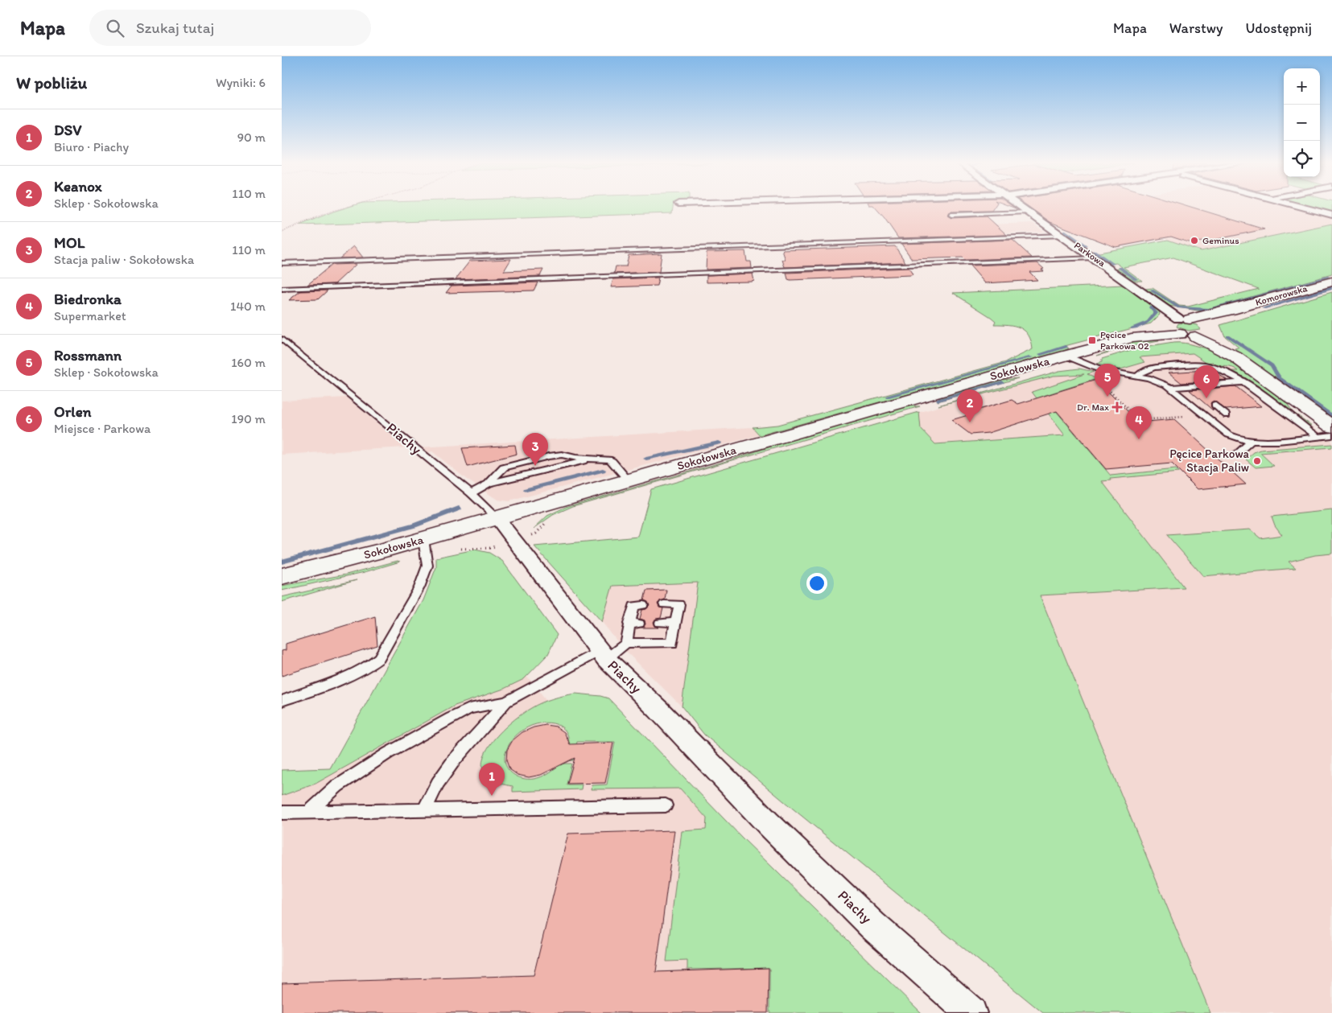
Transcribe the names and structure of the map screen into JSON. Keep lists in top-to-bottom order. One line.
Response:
{"streets":{"street":["Parkowa","Komorowska","Sokołowska","Piachy"]},"crossings":[["Parkowa","Komorowska"],["Komorowska","Sokołowska"],["Sokołowska","Piachy"]],"places":{"other":["Geminus","Pęcice Parkowa Stacja Paliw"],"transit":["Pęcice Parkowa 02"],"health":["Dr. Max"]},"page":{"header":"Mapa","search":"Szukaj tutaj","nav":["Mapa","Warstwy","Udostępnij"],"heading":["W pobliżu","Wyniki: 6"],"map_buttons":["+","−"],"list":[{"mark":"1","name":"DSV","note":"Biuro · Piachy","value":"90 m"},{"mark":"2","name":"Keanox","note":"Sklep · Sokołowska","value":"110 m"},{"mark":"3","name":"MOL","note":"Stacja paliw · Sokołowska","value":"110 m"},{"mark":"4","name":"Biedronka","note":"Supermarket","value":"140 m"},{"mark":"5","name":"Rossmann","note":"Sklep · Sokołowska","value":"160 m"},{"mark":"6","name":"Orlen","note":"Miejsce · Parkowa","value":"190 m"}],"pins":["5","6","2","4","3","1"]}}
